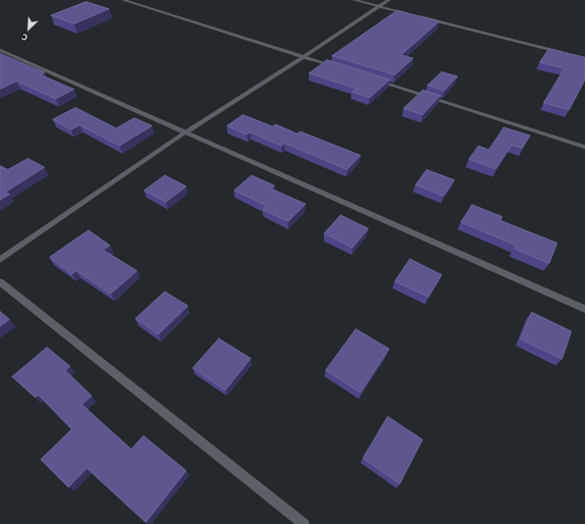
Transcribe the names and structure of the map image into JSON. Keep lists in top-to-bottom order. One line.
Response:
{"north":"bottom left"}
